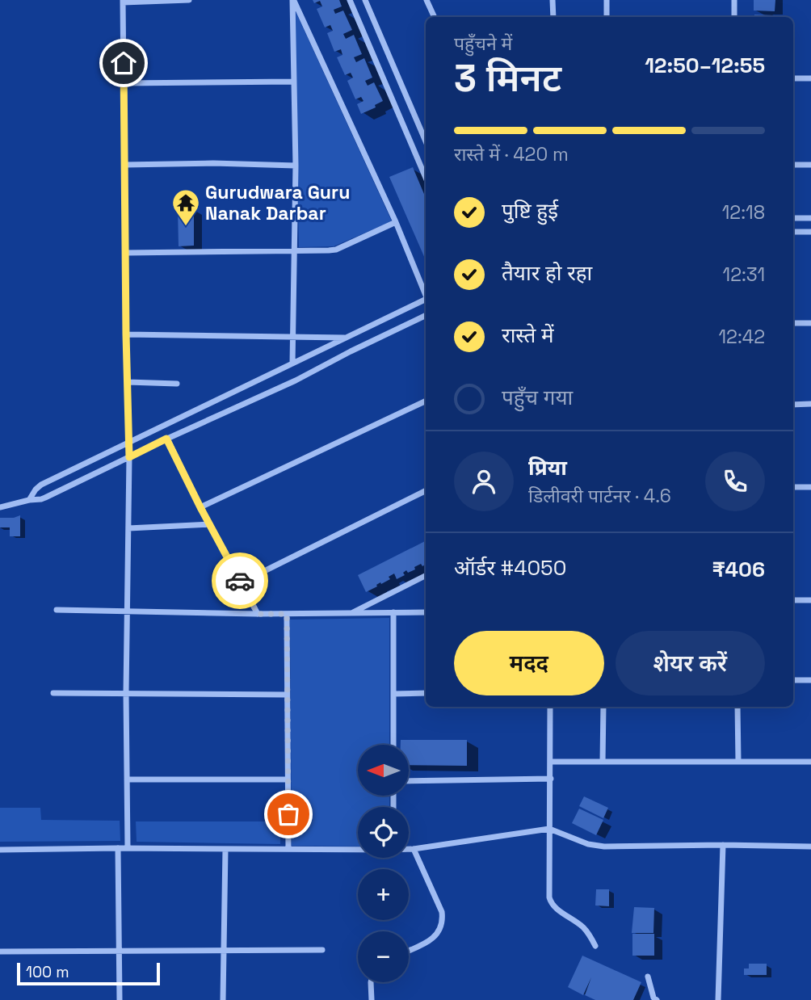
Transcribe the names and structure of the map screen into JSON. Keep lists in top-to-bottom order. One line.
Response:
{"places":{"temple":["Gurudwara Guru Nanak Darbar"]},"scale_bar":"100 m","north":"left","page":{"heading":["3 मिनट","पहुँचने में","12:50–12:55"],"panel":["प्रिया","डिलीवरी पार्टनर · 4.6","ऑर्डर #4050","₹406"],"bar":"रास्ते में · 420 m","list":[["पुष्टि हुई","12:18"],["तैयार हो रहा","12:31"],["रास्ते में","12:42"],"पहुँच गया"],"buttons":["मदद","शेयर करें"],"map_buttons":["+","−"],"scale":"100 m"}}
